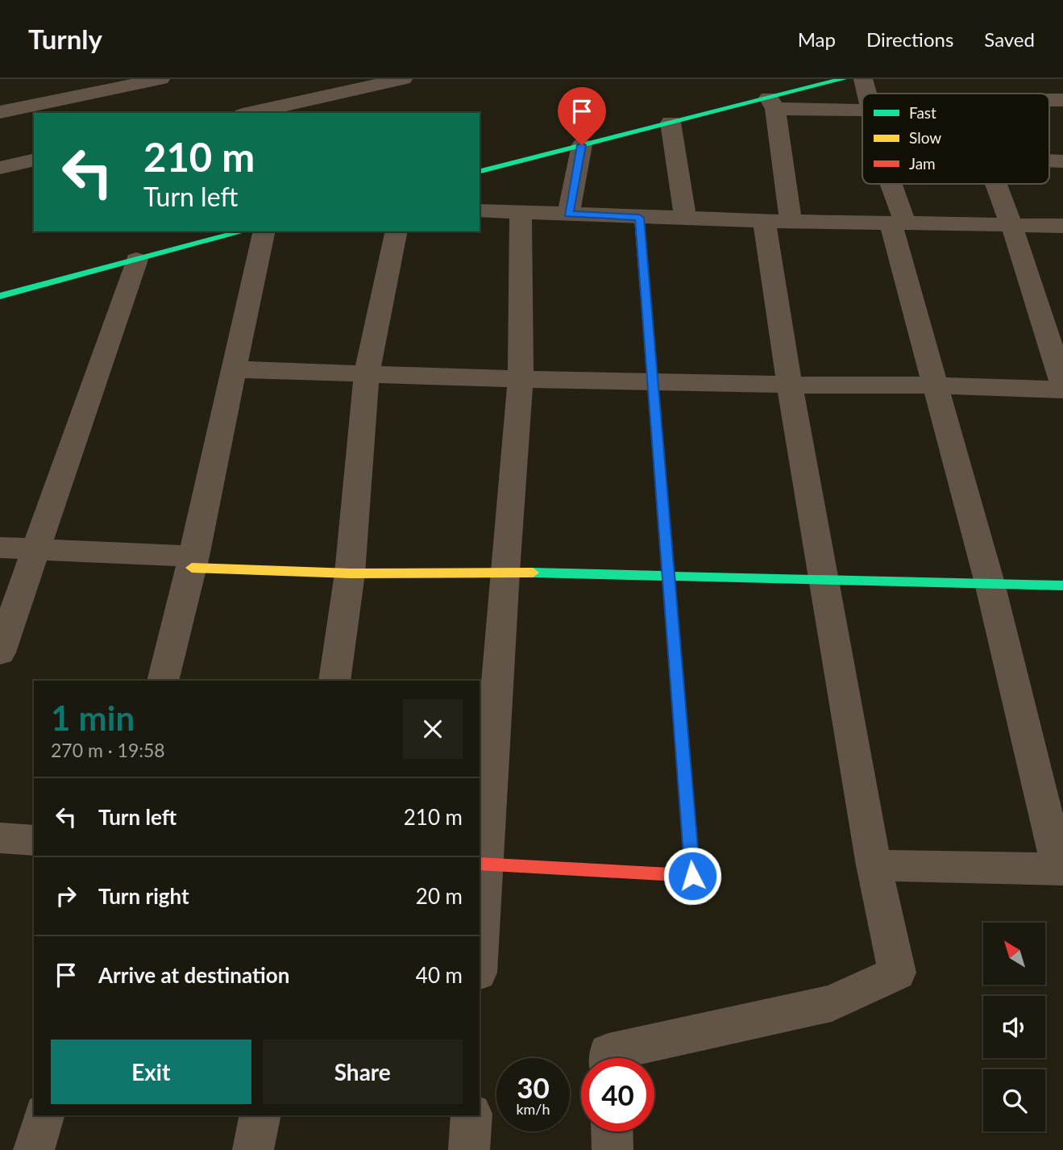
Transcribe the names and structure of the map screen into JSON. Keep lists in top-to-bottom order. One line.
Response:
{"legend":["Fast","Slow","Jam"],"north":"top left","page":{"header":"Turnly","nav":["Map","Directions","Saved"],"turn":["210 m","Turn left"],"heading":["1 min","270 m · 19:58"],"list":[{"name":"Turn left","value":"210 m"},{"name":"Turn right","value":"20 m"},{"name":"Arrive at destination","value":"40 m"}],"buttons":["Exit","Share"],"speed":"30 km/h","limit":"40"}}
